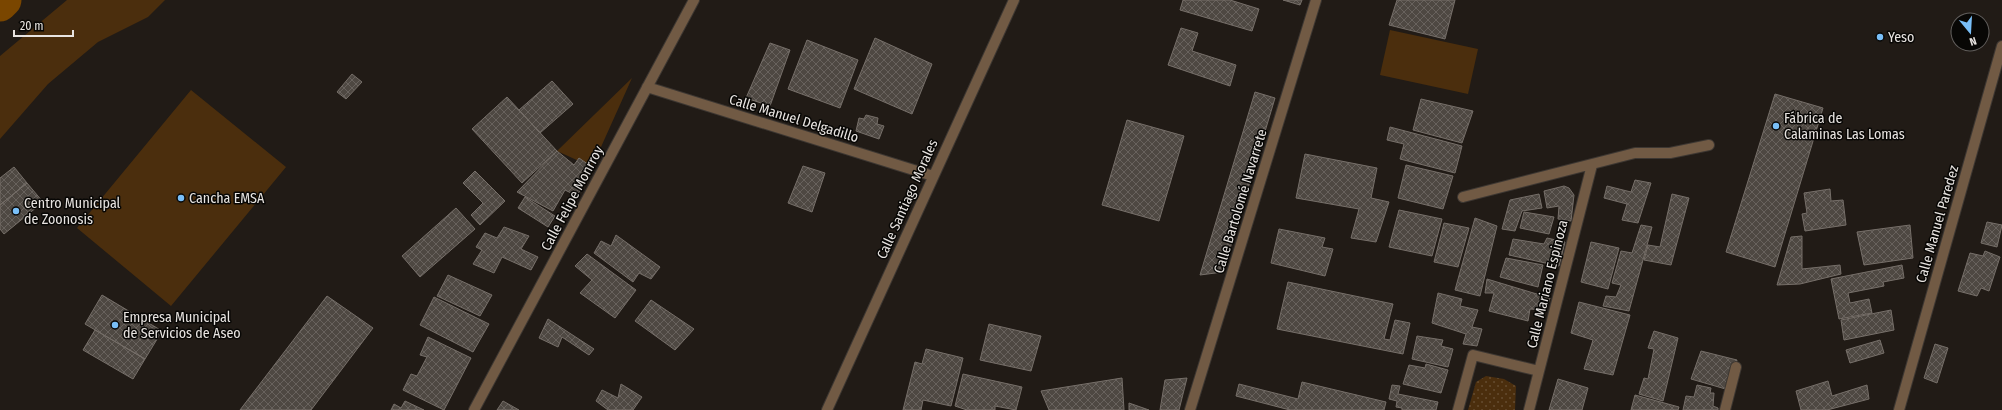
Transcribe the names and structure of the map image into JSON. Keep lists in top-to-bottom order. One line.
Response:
{"streets":{"street":["Calle Manuel Delgadillo","Calle Felipe Monrroy","Calle Santiago Morales","Calle Bartolomé Navarrete","Calle Manuel Paredez","Calle Mariano Espinoza"]},"crossings":[["Calle Manuel Delgadillo","Calle Felipe Monrroy"],["Calle Manuel Delgadillo","Calle Santiago Morales"]],"places":["Yeso","Fábrica de Calaminas Las Lomas","Cancha EMSA","Centro Municipal de Zoonosis","Empresa Municipal de Servicios de Aseo"],"scale_bar":"20 m","north":"bottom"}
